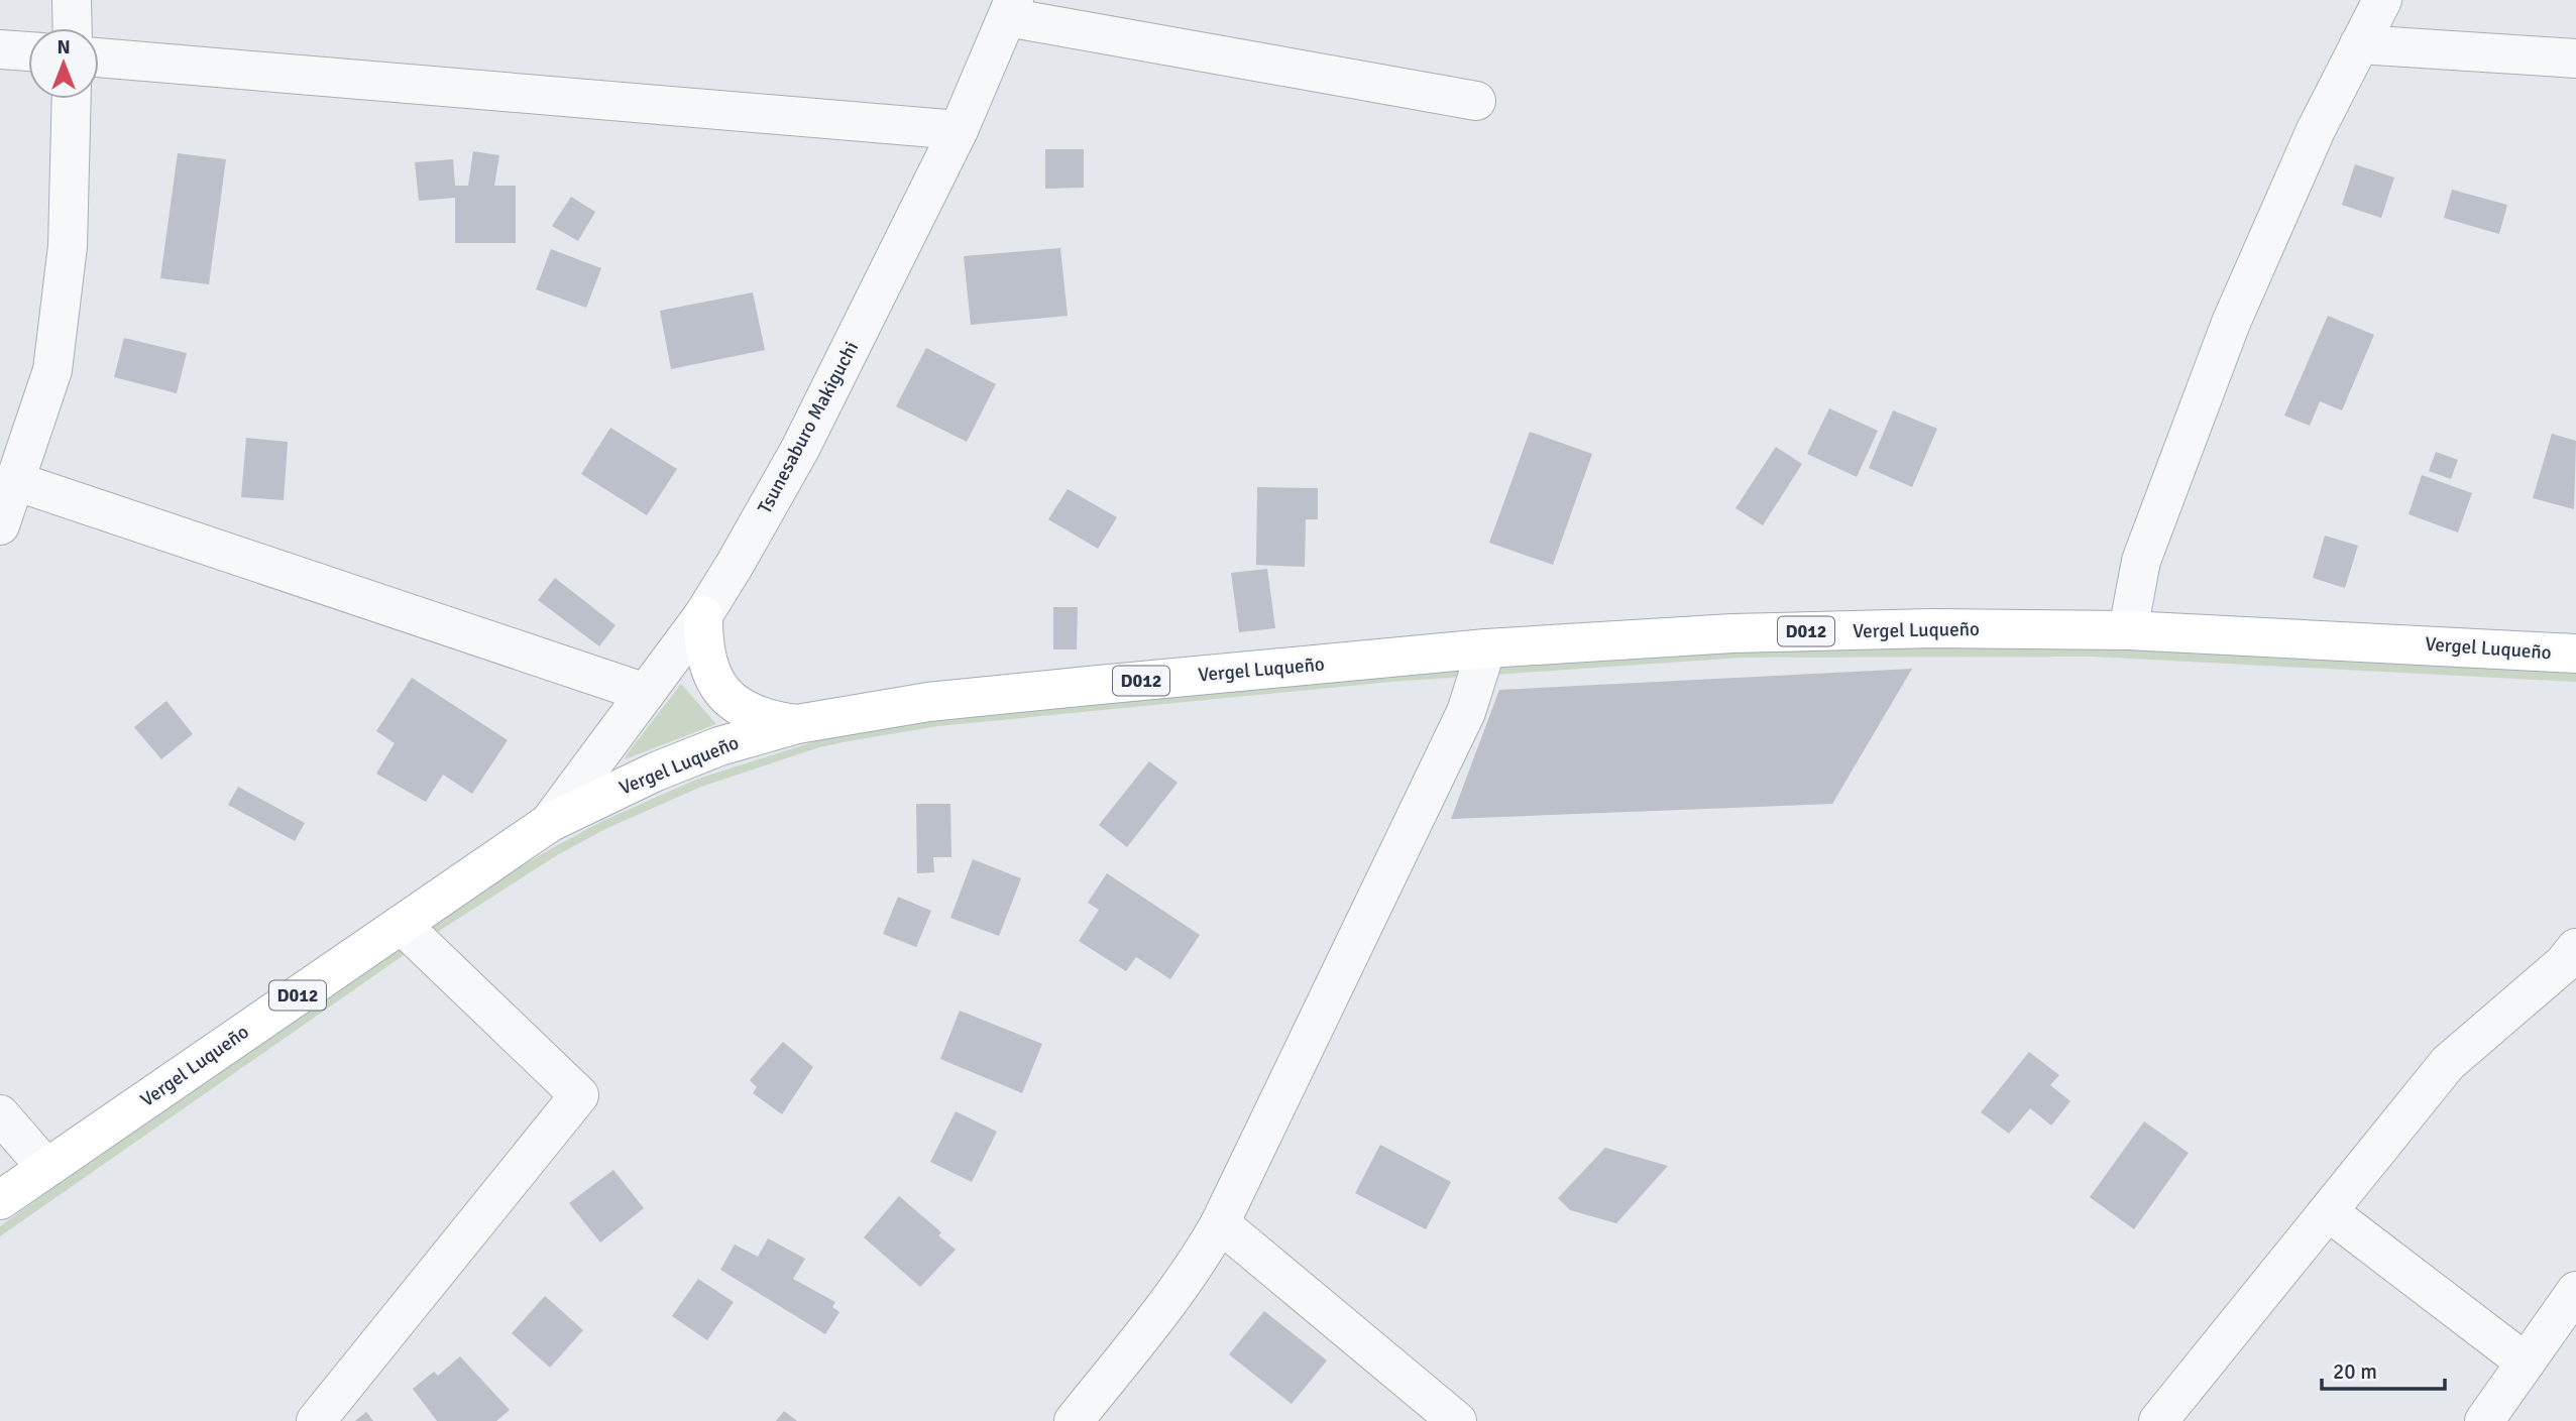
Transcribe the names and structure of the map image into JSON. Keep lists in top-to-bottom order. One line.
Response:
{"streets":{"main road":["Vergel Luqueño","D012"],"street":["Tsunesaburo Makiguchi"]},"crossings":[["Tsunesaburo Makiguchi","Vergel Luqueño"]],"scale_bar":"20 m","north":"top"}
